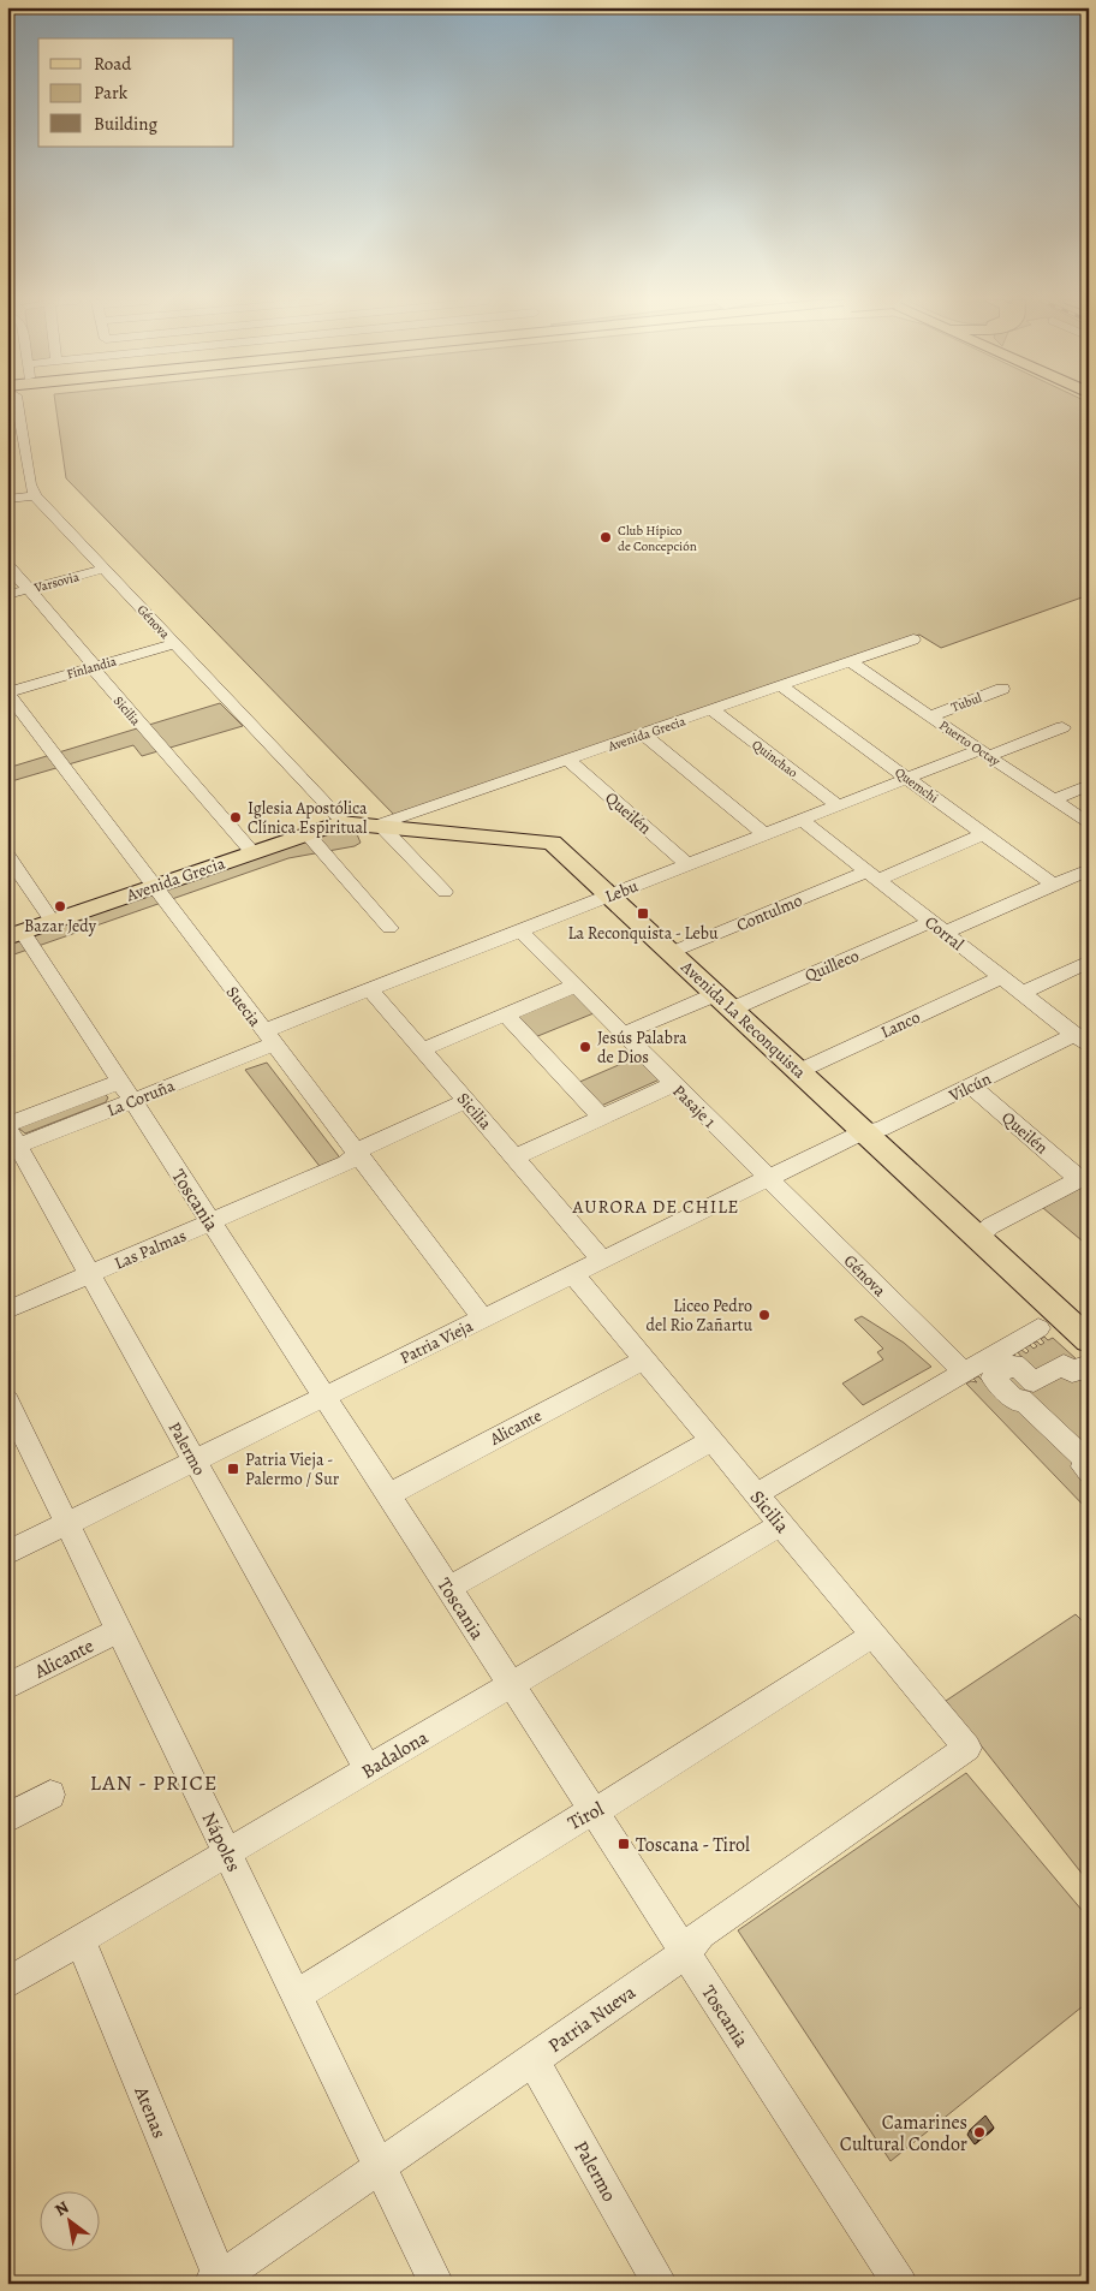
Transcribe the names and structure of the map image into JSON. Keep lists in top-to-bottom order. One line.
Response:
{"streets":{"main road":["Avenida Grecia","Avenida La Reconquista"],"street":["Varsovia","Génova","Finlandia","Tubul","Sicilia","Puerto Octay","Quinchao","Quemchi","Queilén","Lebu","Contulmo","Corral","Quilleco","Suecia","Lanco","Vilcún","La Coruña","Pasaje 1","Toscania","Las Palmas","Patria Vieja","Alicante","Palermo","Badalona","Tirol","Nápoles","Patria Nueva","Atenas"]},"crossings":[["Varsovia","Génova"],["Varsovia","Sicilia"],["Génova","Finlandia"],["Génova","Avenida Grecia"],["Génova","Avenida La Reconquista"],["Génova","Pasaje 1"],["Génova","Patria Vieja"],["Finlandia","Sicilia"],["Finlandia","Suecia"],["Tubul","Puerto Octay"],["Sicilia","Avenida Grecia"],["Sicilia","Lebu"],["Sicilia","Patria Vieja"],["Sicilia","Alicante"],["Sicilia","Badalona"],["Sicilia","Tirol"],["Sicilia","Patria Nueva"],["Avenida Grecia","Puerto Octay"],["Avenida Grecia","Quinchao"],["Avenida Grecia","Quemchi"],["Avenida Grecia","Queilén"],["Avenida Grecia","Suecia"],["Avenida Grecia","Avenida La Reconquista"],["Avenida Grecia","Toscania"],["Puerto Octay","Lebu"],["Quinchao","Lebu"],["Quemchi","Lebu"],["Quemchi","Contulmo"],["Quemchi","Quilleco"],["Queilén","Lebu"],["Queilén","Vilcún"],["Lebu","Corral"],["Lebu","Suecia"],["Lebu","Avenida La Reconquista"],["Lebu","La Coruña"],["Lebu","Pasaje 1"],["Contulmo","Corral"],["Contulmo","Avenida La Reconquista"],["Corral","Quilleco"],["Corral","Lanco"],["Corral","Vilcún"],["Quilleco","Avenida La Reconquista"],["Quilleco","Pasaje 1"],["Suecia","La Coruña"],["Suecia","Las Palmas"],["Suecia","Patria Vieja"],["Avenida La Reconquista","Lanco"],["Avenida La Reconquista","Vilcún"],["Avenida La Reconquista","Patria Vieja"],["Vilcún","Patria Vieja"],["La Coruña","Toscania"],["La Coruña","Palermo"],["Pasaje 1","Patria Vieja"],["Toscania","Las Palmas"],["Toscania","Patria Vieja"],["Toscania","Alicante"],["Toscania","Badalona"],["Toscania","Tirol"],["Toscania","Patria Nueva"],["Las Palmas","Palermo"],["Patria Vieja","Palermo"],["Patria Vieja","Nápoles"],["Alicante","Nápoles"],["Palermo","Badalona"],["Palermo","Patria Nueva"],["Badalona","Nápoles"],["Badalona","Atenas"],["Tirol","Nápoles"],["Nápoles","Patria Nueva"],["Patria Nueva","Atenas"]],"districts":["AURORA DE CHILE","LAN - PRICE"],"places":{"other":["Club Hípico de Concepción","Iglesia Apostólica Clínica Espiritual","Bazar Jedy","Jesús Palabra de Dios","Liceo Pedro del Rio Zañartu","Camarines Cultural Condor"],"transit":["La Reconquista - Lebu","Patria Vieja - Palermo / Sur","Toscana - Tirol"]},"legend":["Road","Park","Building"],"north":"top left"}
